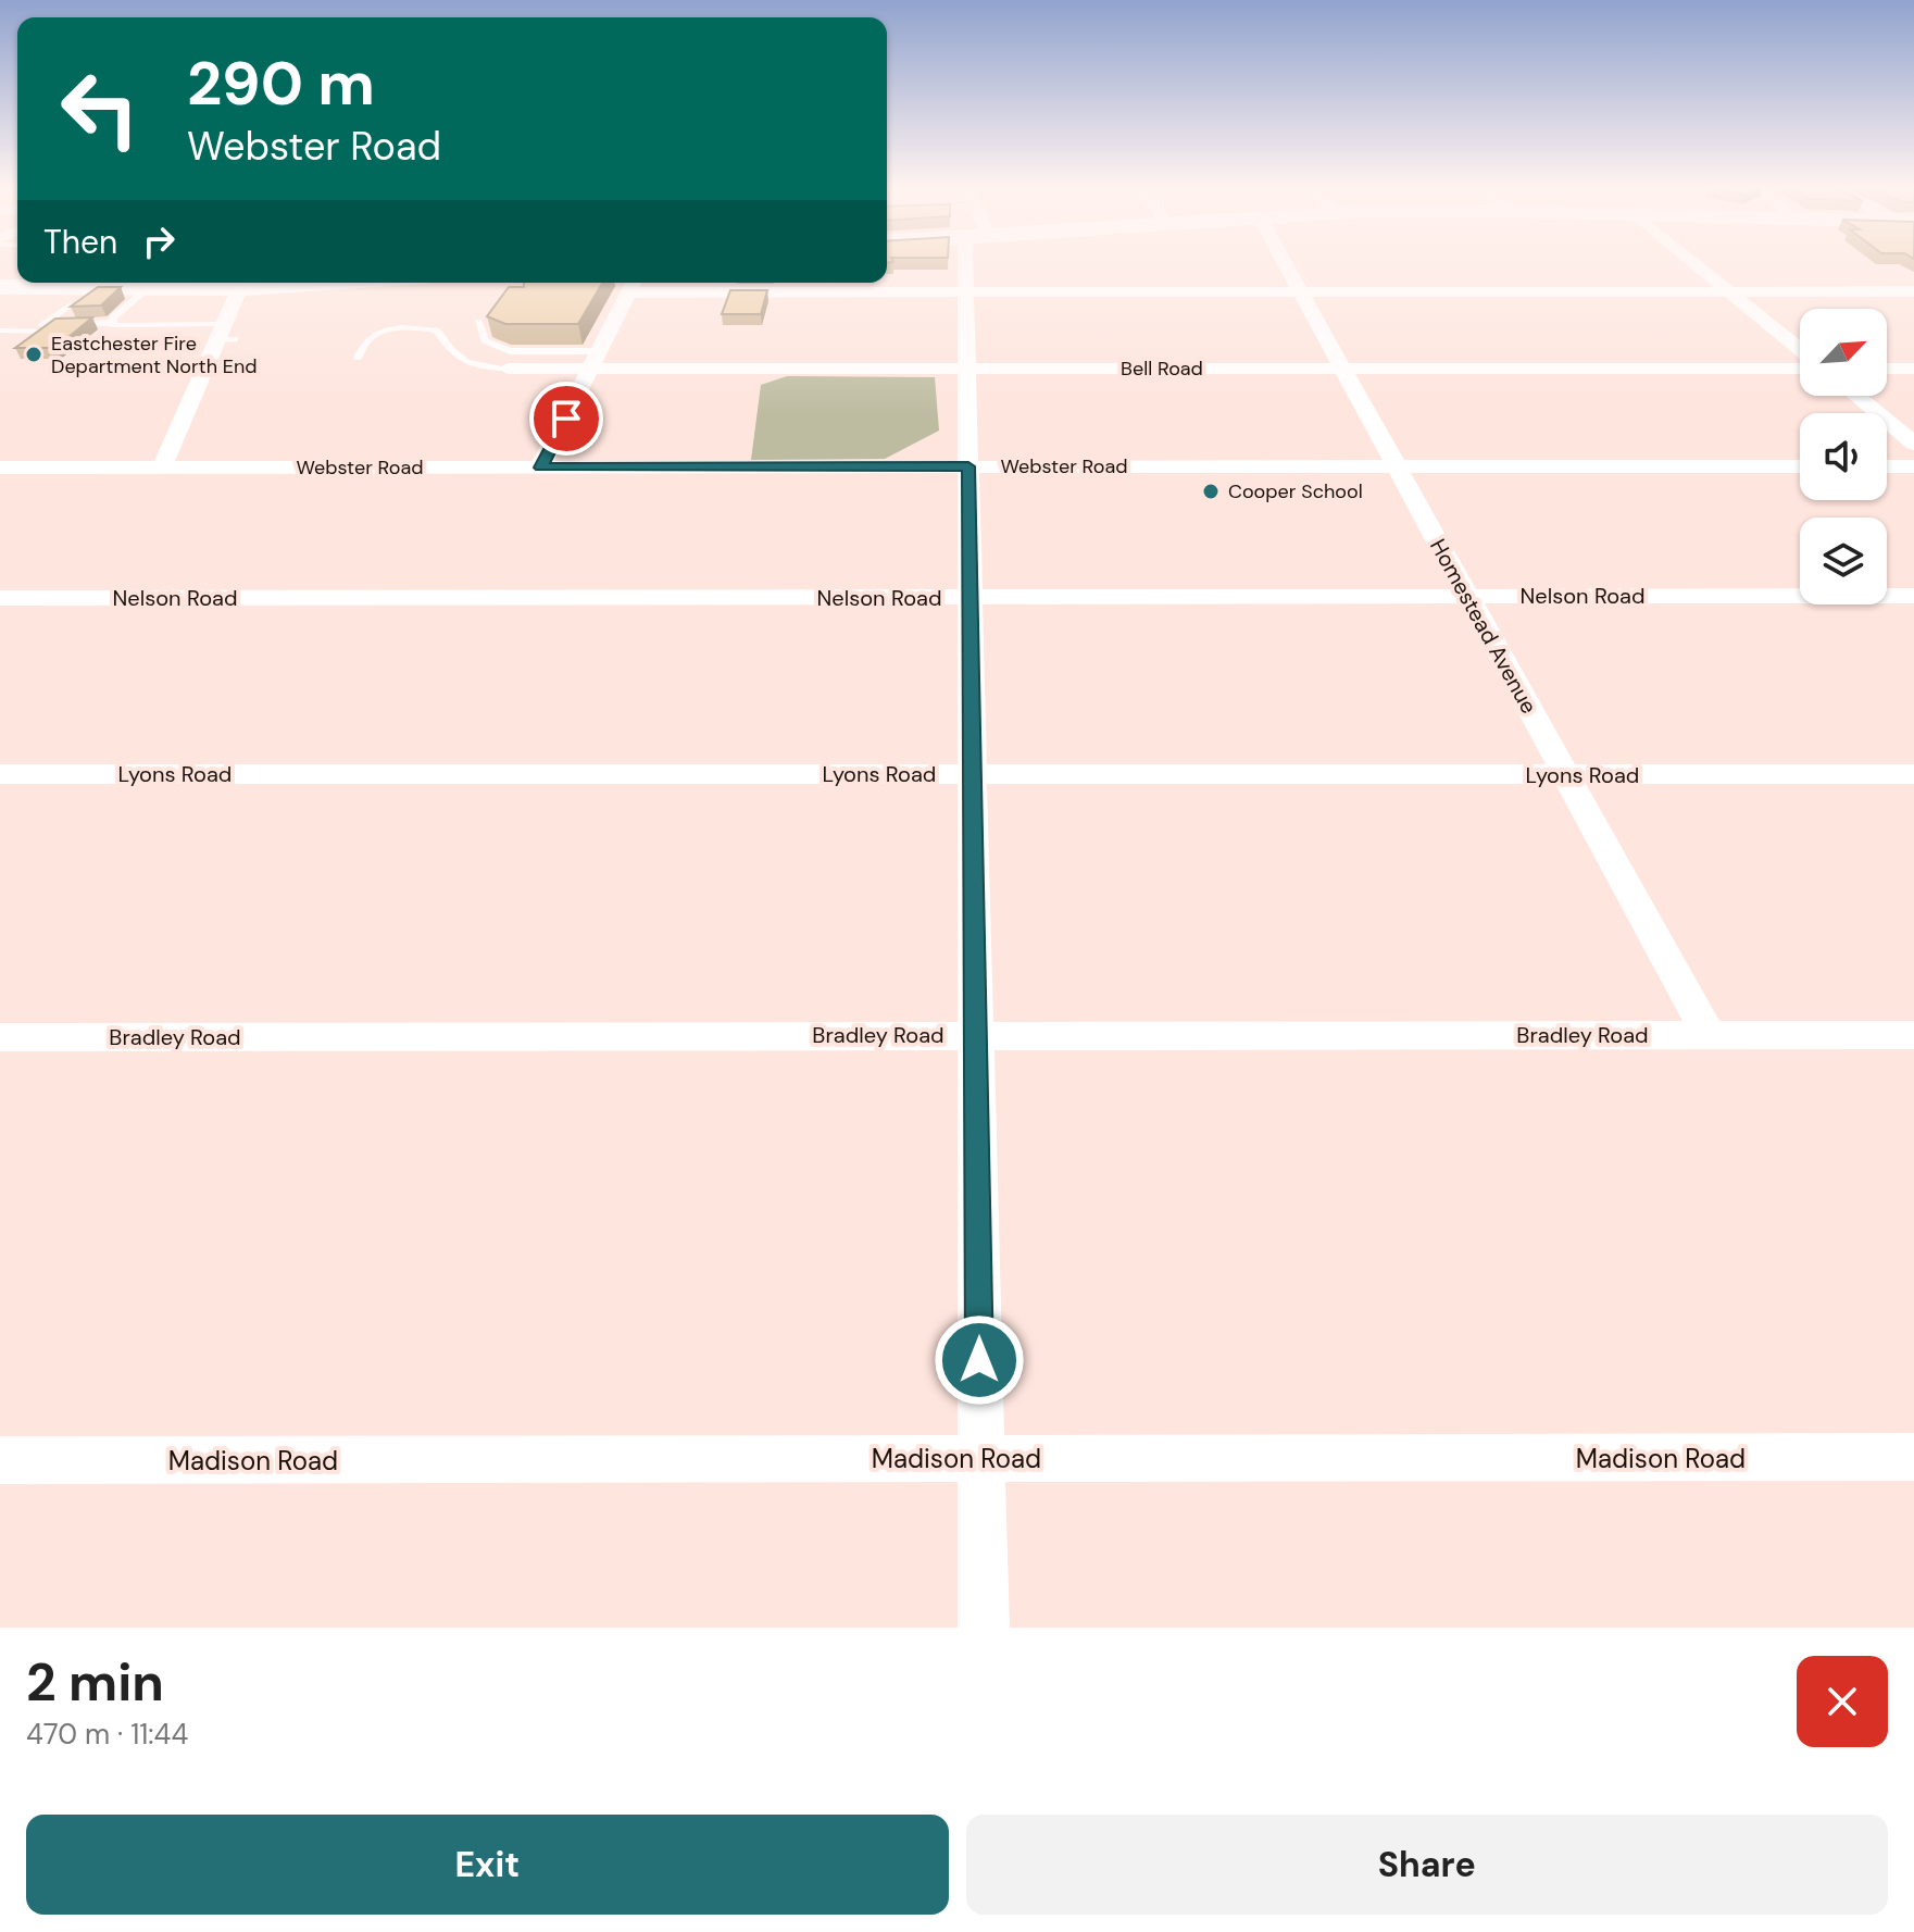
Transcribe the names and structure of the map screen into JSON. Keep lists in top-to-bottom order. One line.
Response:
{"streets":{"street":["Bell Road","Webster Road","Nelson Road","Homestead Avenue","Lyons Road","Bradley Road","Madison Road"]},"crossings":[["Bell Road","Homestead Avenue"],["Webster Road","Homestead Avenue"],["Nelson Road","Homestead Avenue"],["Homestead Avenue","Lyons Road"],["Homestead Avenue","Bradley Road"]],"places":["Eastchester Fire Department North End","Cooper School"],"north":"top right","page":{"turn":["290 m","Webster Road"],"then":"Then","heading":["2 min","470 m · 11:44"],"buttons":["Exit","Share"]}}
